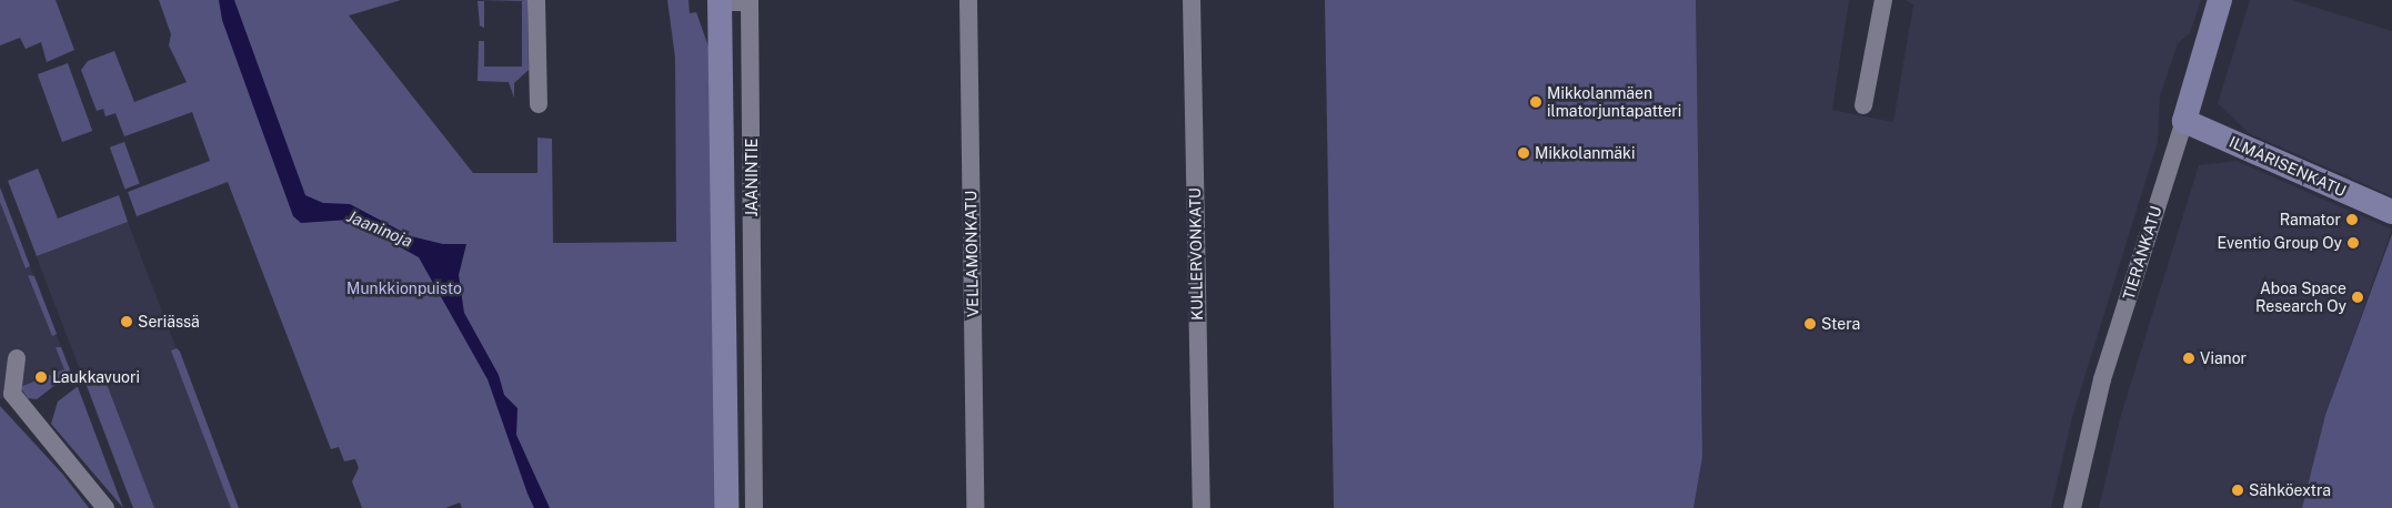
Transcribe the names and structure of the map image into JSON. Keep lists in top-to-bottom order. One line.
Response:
{"streets":{"main road":["ILMARISENKATU","JAANINTIE","TIERANKATU"],"street":["VELLAMONKATU","KULLERVONKATU"]},"crossings":[["ILMARISENKATU","TIERANKATU"]],"water":["Jaaninoja"],"parks":["Munkkionpuisto"],"places":["Mikkolanmäen ilmatorjuntapatteri","Mikkolanmäki","Ramator","Eventio Group Oy","Aboa Space Research Oy","Seriässä","Stera","Vianor","Laukkavuori","Sähköextra"]}
